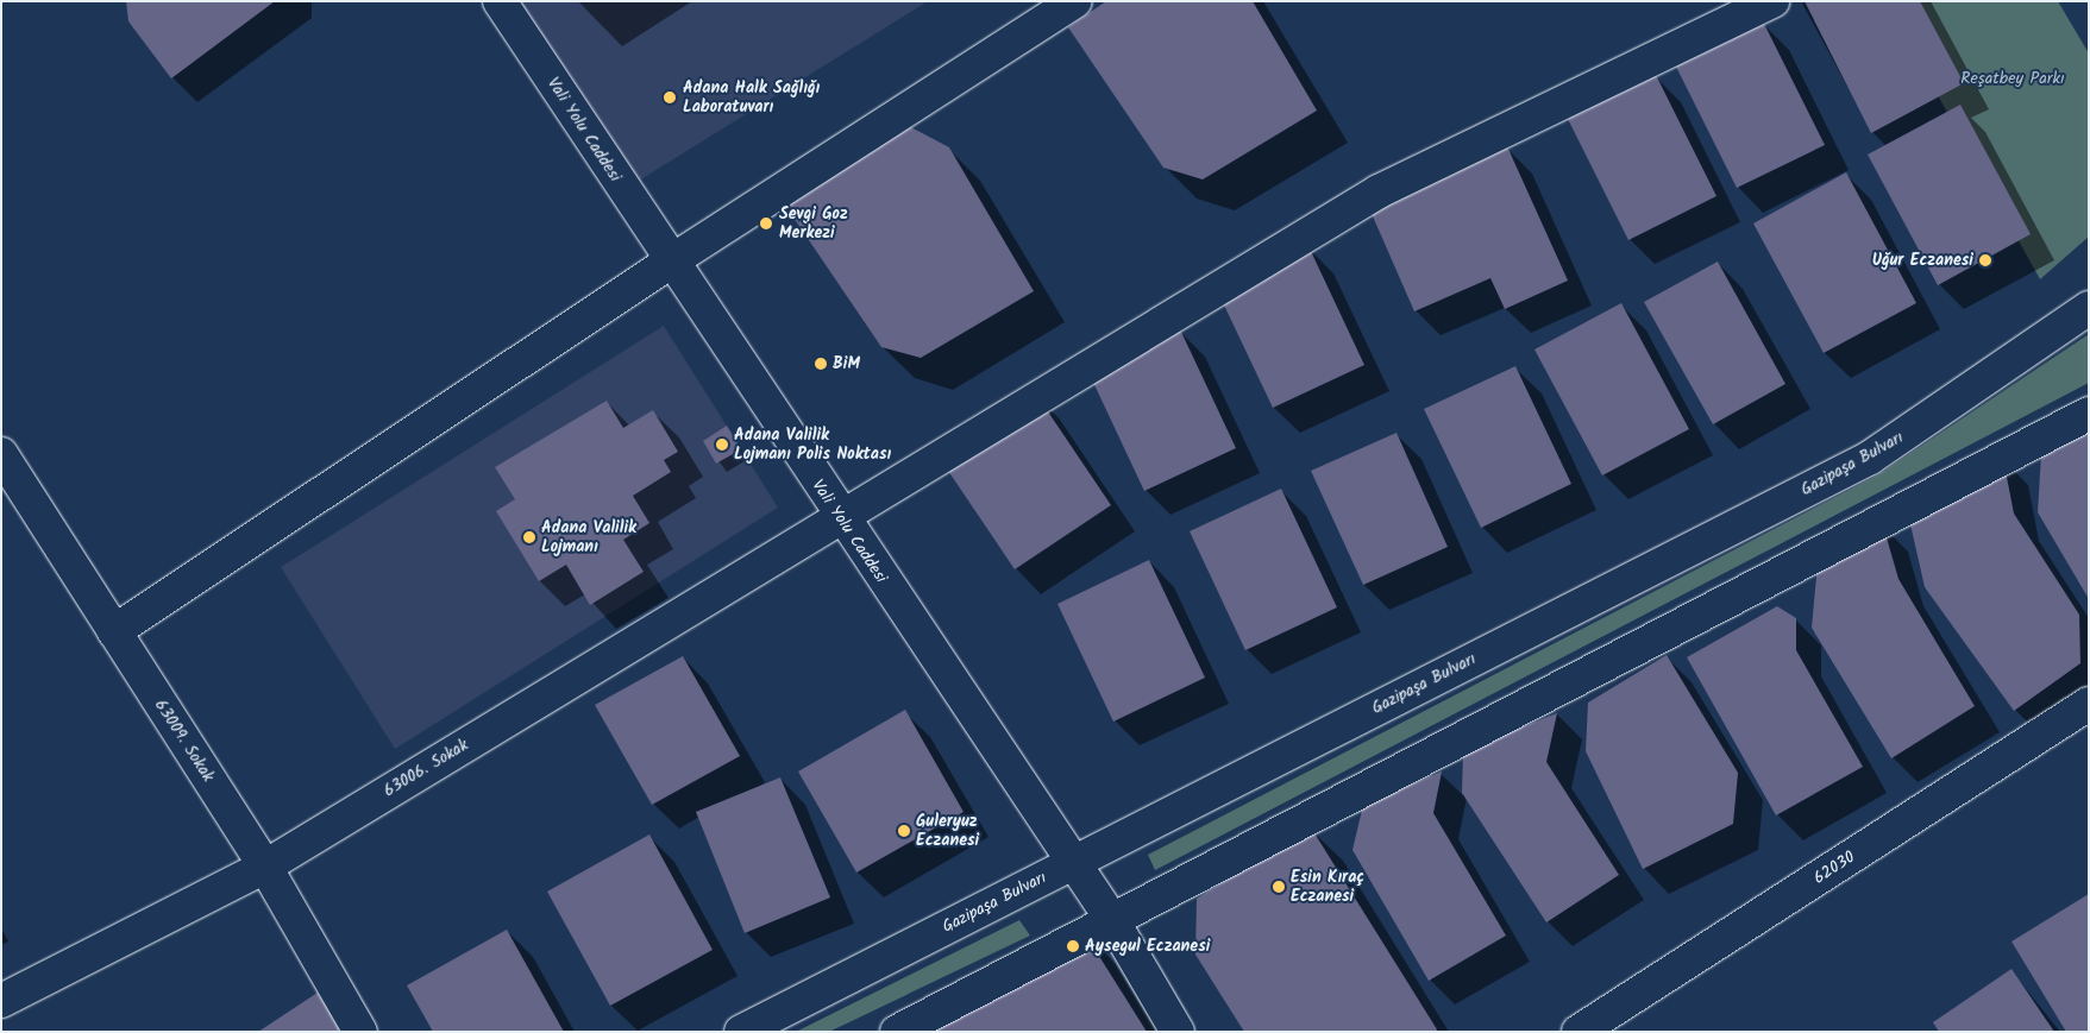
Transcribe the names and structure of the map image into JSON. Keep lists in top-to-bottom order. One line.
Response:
{"streets":{"street":["Vali Yolu Caddesi","Gazipaşa Bulvarı","63009. Sokak","63006. Sokak","62030"]},"crossings":[["Vali Yolu Caddesi","Gazipaşa Bulvarı"],["Vali Yolu Caddesi","63006. Sokak"],["63009. Sokak","63006. Sokak"]],"parks":["Reşatbey Parkı"],"places":["Adana Halk Sağlığı Laboratuvarı","Sevgi Goz Merkezi","Uğur Eczanesi","BiM","Adana Valilik Lojmanı Polis Noktası","Adana Valilik Lojmanı","Guleryuz Eczanesi","Esin Kıraç Eczanesi","Aysegul Eczanesi"]}
